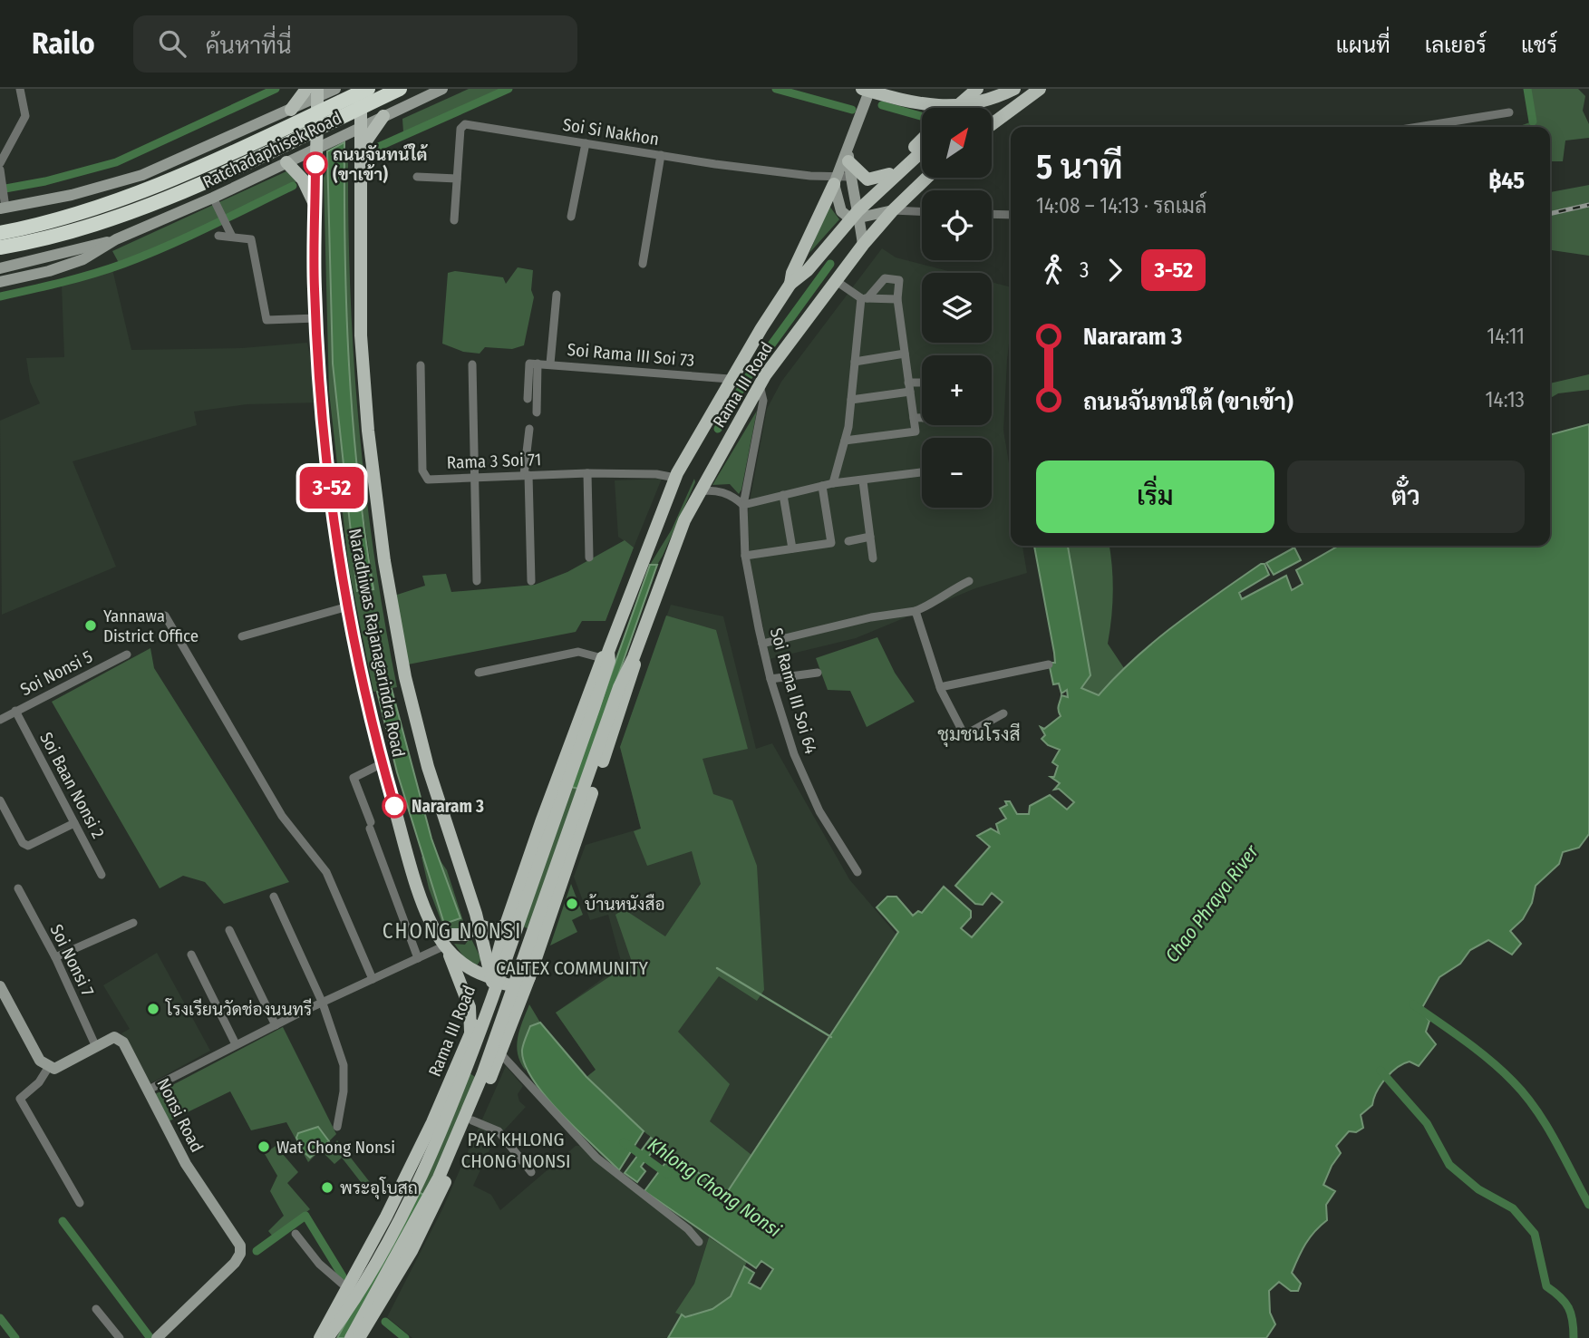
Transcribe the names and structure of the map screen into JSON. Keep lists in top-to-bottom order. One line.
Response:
{"streets":{"main road":["Ratchadaphisek Road","Rama III Road","Naradhiwas Rajanagarindra Road","Nonsi Road"],"street":["Soi Si Nakhon","Soi Rama III Soi 73","Rama 3 Soi 71","Soi Nonsi 5","Soi Rama III Soi 64","Soi Baan Nonsi 2","Soi Nonsi 7"]},"crossings":[["Ratchadaphisek Road","Naradhiwas Rajanagarindra Road"],["Soi Rama III Soi 73","Rama III Road"],["Rama III Road","Rama 3 Soi 71"],["Rama III Road","Naradhiwas Rajanagarindra Road"],["Rama III Road","Soi Rama III Soi 64"],["Soi Nonsi 5","Soi Baan Nonsi 2"],["Soi Nonsi 7","Nonsi Road"]],"districts":["ชุมชนโรงสี","CHONG NONSI","CALTEX COMMUNITY","PAK KHLONG CHONG NONSI"],"water":["Chao Phraya River","Khlong Chong Nonsi"],"places":["ถนนจันทน์ใต้ (ขาเข้า)","Yannawa District Office","Nararam 3","บ้านหนังสือ","โรงเรียนวัดช่องนนทรี","Wat Chong Nonsi","พระอุโบสถ"],"lines":["bus line 3-52"],"north":"top right","page":{"header":"Railo","search":"ค้นหาที่นี่","nav":["แผนที่","เลเยอร์","แชร์"],"on_map":"3-52","map_buttons":["+","−"],"heading":["5 นาที","14:08 – 14:13 · รถเมล์","฿45"],"legs":["3","3-52"],"list":[{"name":"Nararam 3","value":"14:11"},{"name":"ถนนจันทน์ใต้ (ขาเข้า)","value":"14:13"}],"buttons":["เริ่ม","ตั๋ว"]}}
